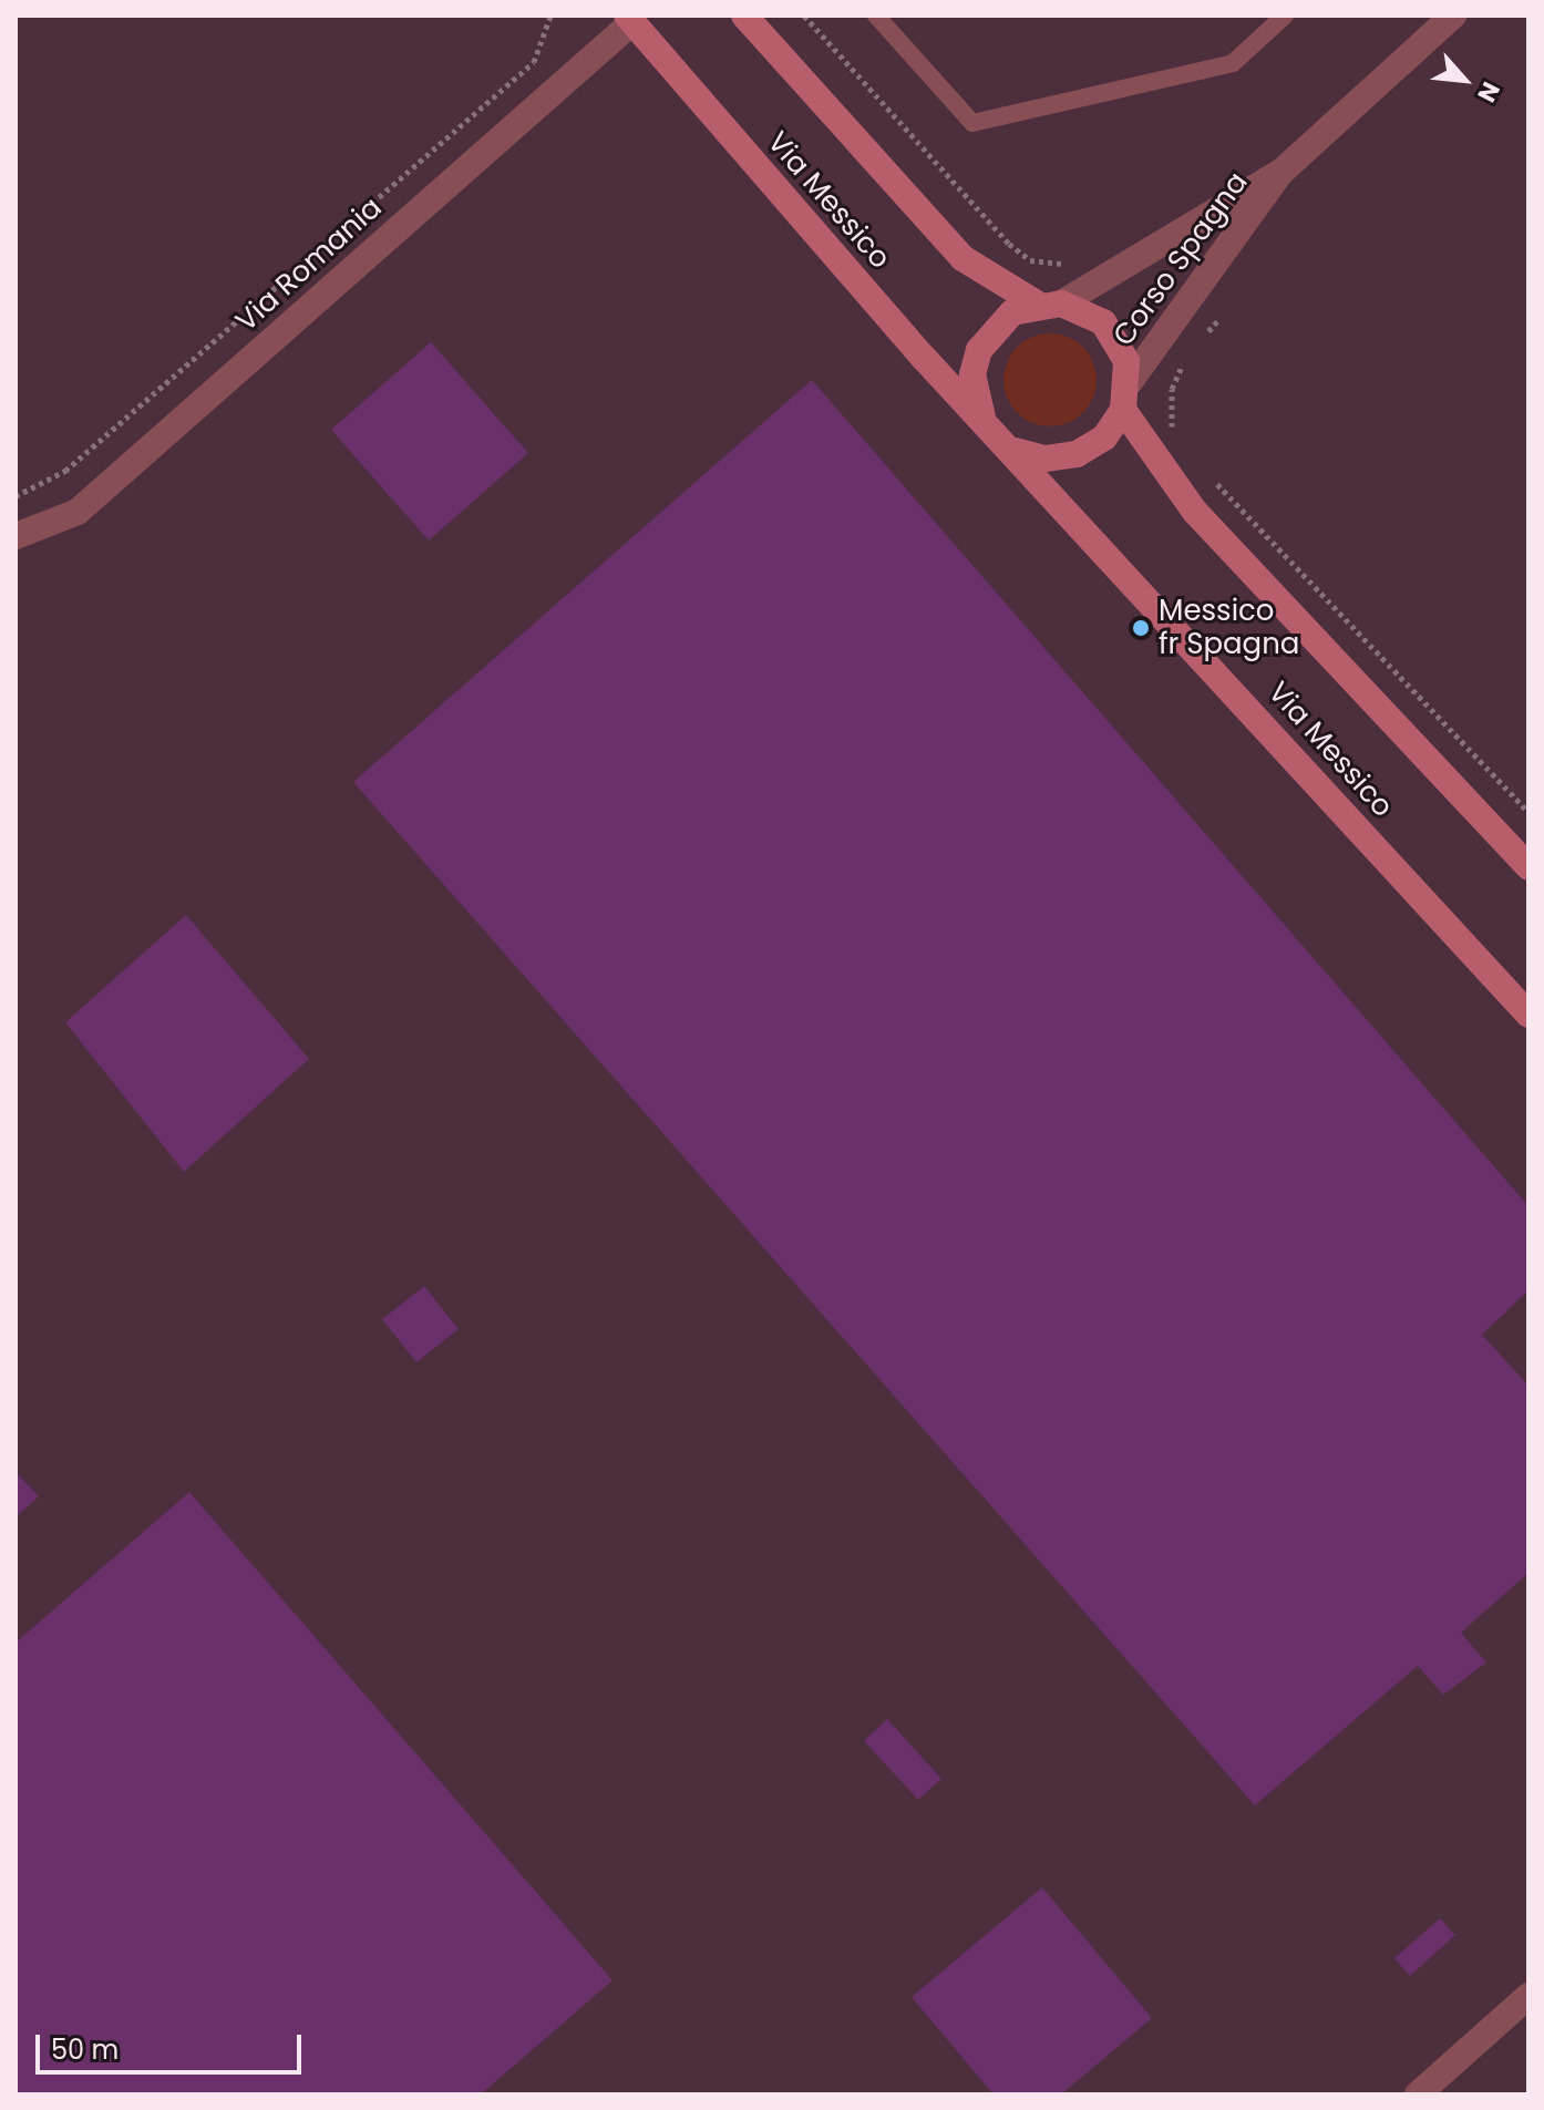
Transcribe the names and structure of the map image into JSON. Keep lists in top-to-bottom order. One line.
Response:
{"streets":{"street":["Via Messico","Corso Spagna","Via Romania"]},"crossings":[["Via Messico","Corso Spagna"],["Via Messico","Via Romania"]],"places":["Messico fr Spagna"],"scale_bar":"50 m","north":"bottom right"}
